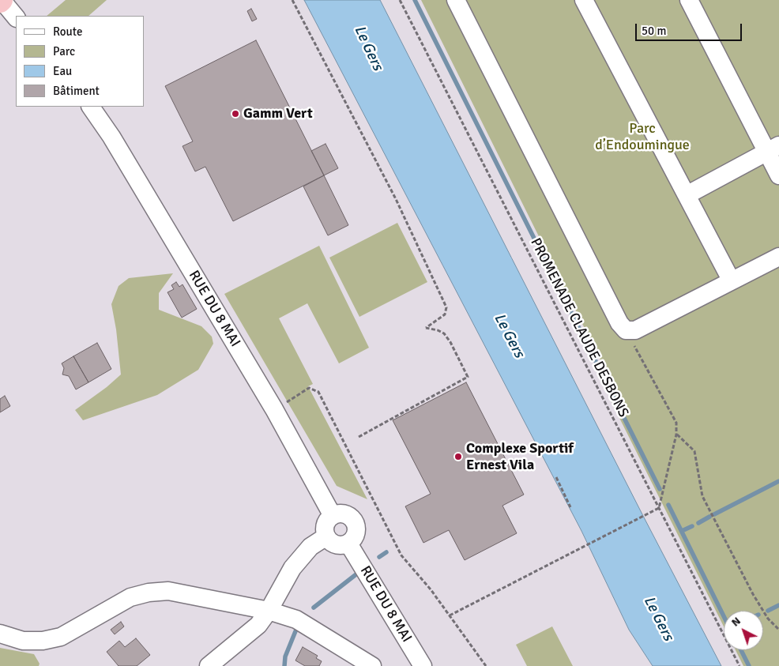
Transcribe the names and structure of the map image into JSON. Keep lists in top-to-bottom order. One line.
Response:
{"streets":{"street":["RUE DU 8 MAI"],"path":["PROMENADE CLAUDE DESBONS"]},"water":["Le Gers"],"parks":["Parc d’Endoumingue"],"places":["Gamm Vert","Complexe Sportif Ernest Vila"],"legend":["Route","Parc","Eau","Bâtiment"],"scale_bar":"50 m","north":"top left"}
